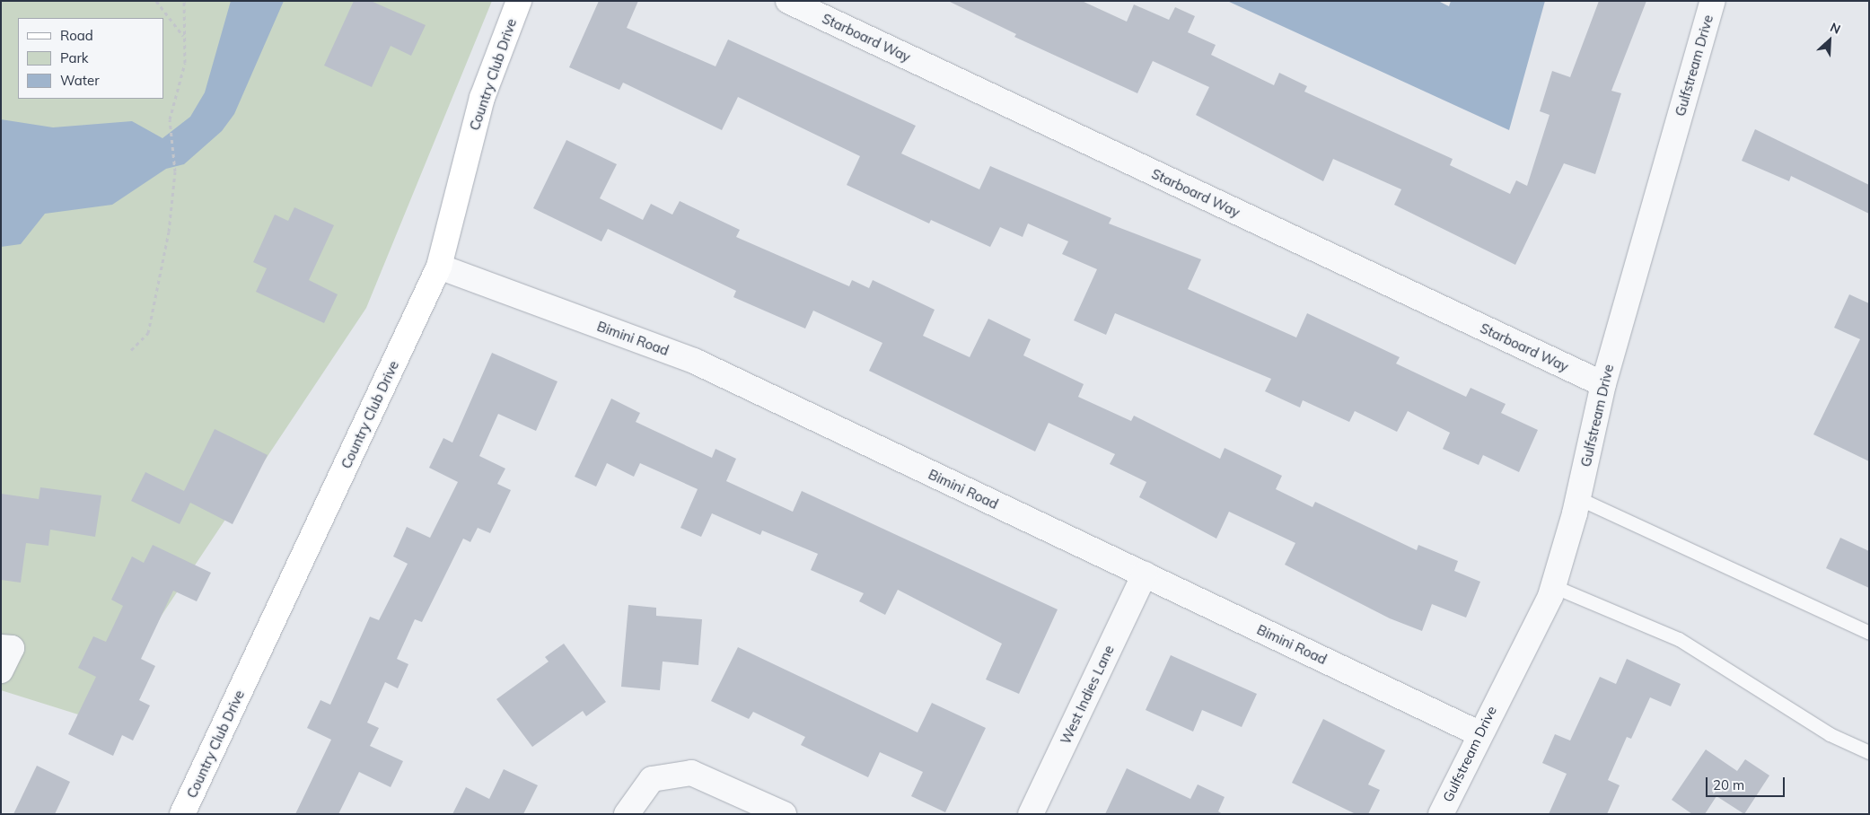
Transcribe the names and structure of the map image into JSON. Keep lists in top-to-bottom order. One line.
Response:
{"streets":{"street":["Starboard Way","Gulfstream Drive","Country Club Drive","Bimini Road","West Indies Lane"]},"crossings":[["Starboard Way","Gulfstream Drive"],["Gulfstream Drive","Bimini Road"],["Country Club Drive","Bimini Road"],["Bimini Road","West Indies Lane"]],"legend":["Road","Park","Water"],"scale_bar":"20 m","north":"top right"}
